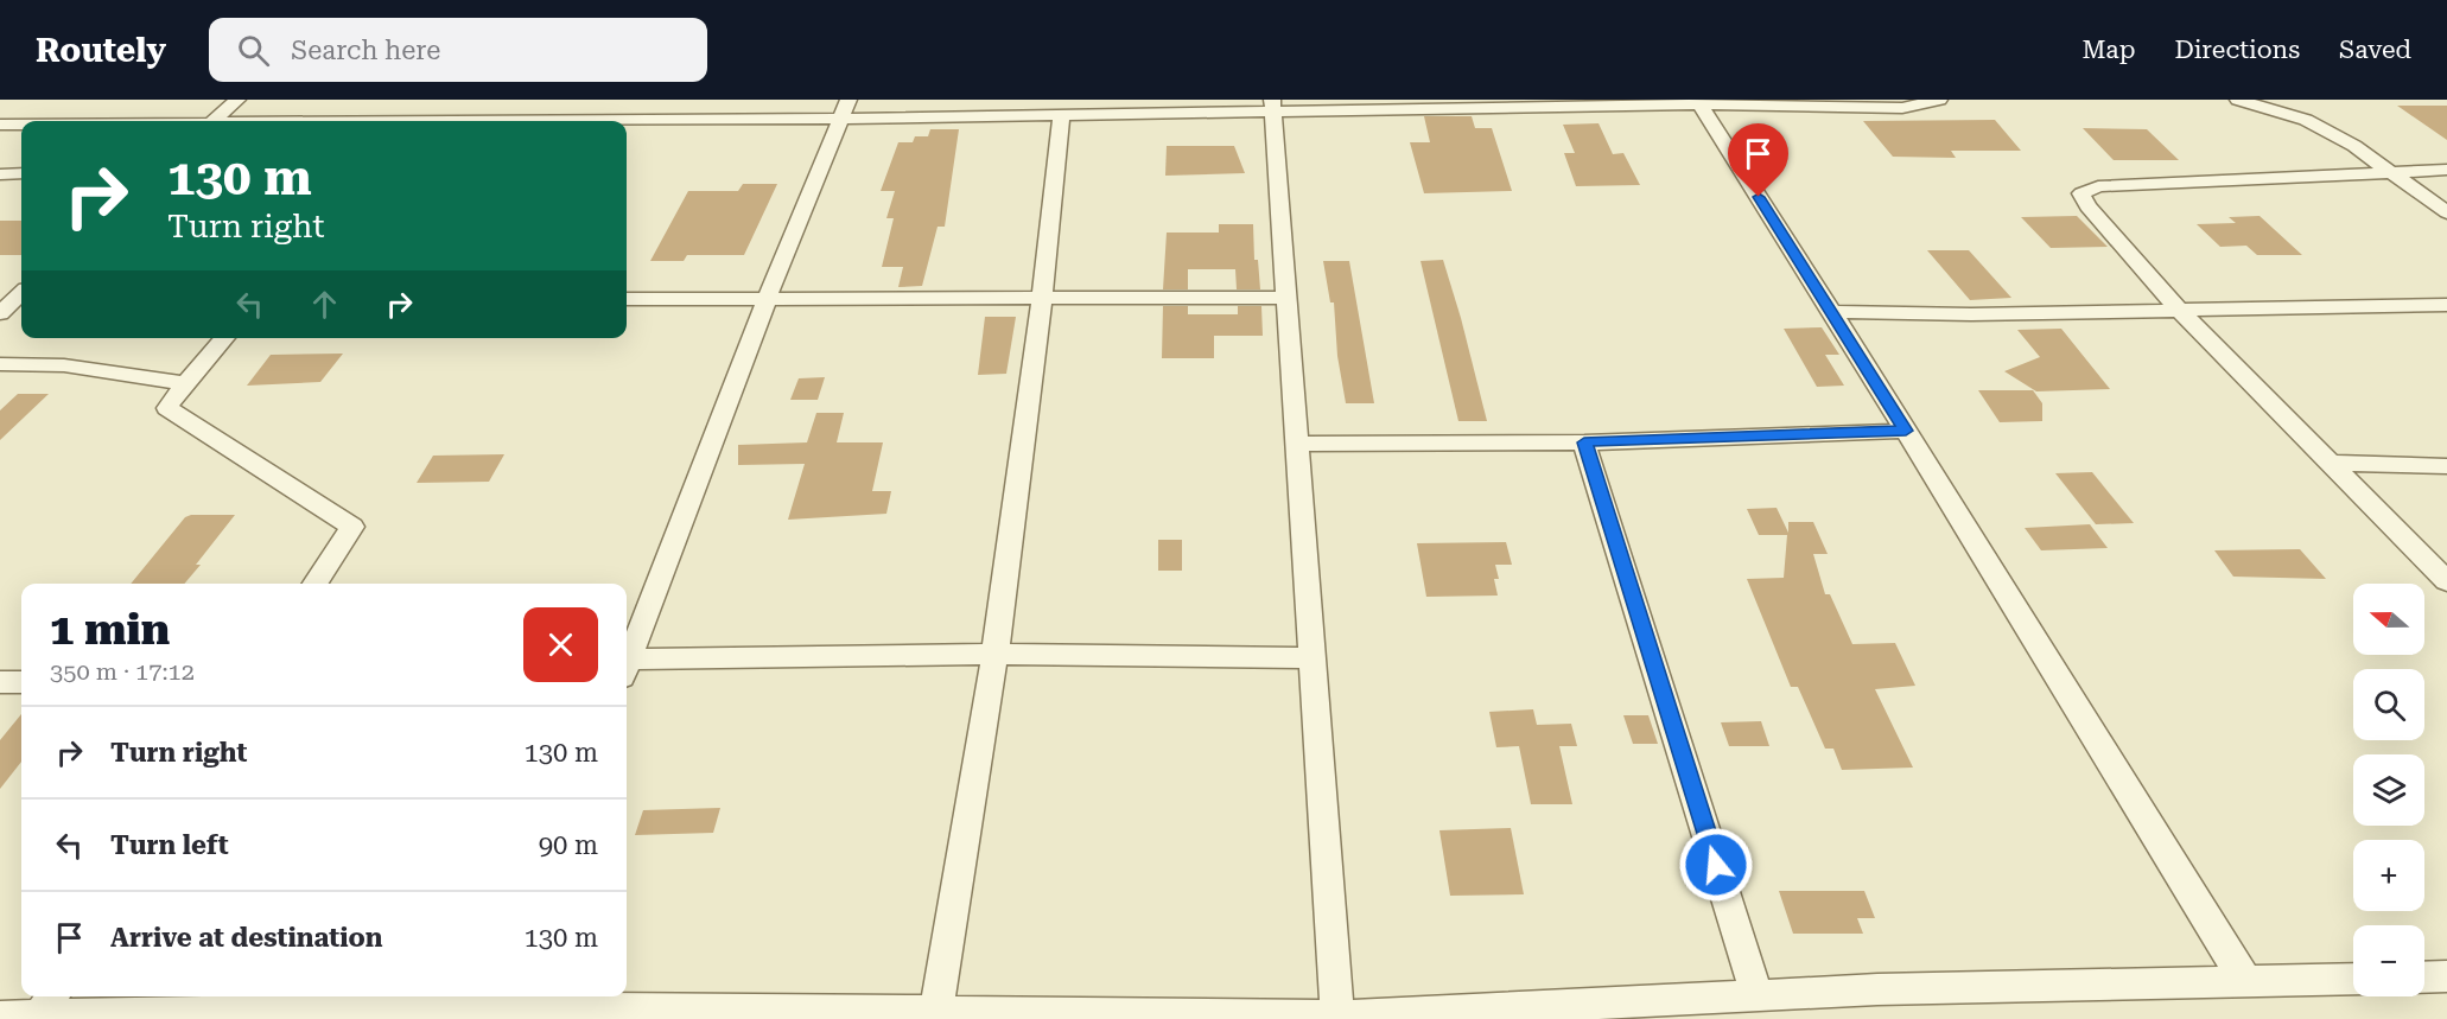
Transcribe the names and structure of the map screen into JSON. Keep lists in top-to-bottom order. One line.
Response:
{"north":"left","page":{"header":"Routely","search":"Search here","nav":["Map","Directions","Saved"],"turn":["130 m","Turn right"],"map_buttons":["+","−"],"heading":["1 min","350 m · 17:12"],"list":[{"name":"Turn right","value":"130 m"},{"name":"Turn left","value":"90 m"},{"name":"Arrive at destination","value":"130 m"}]}}
